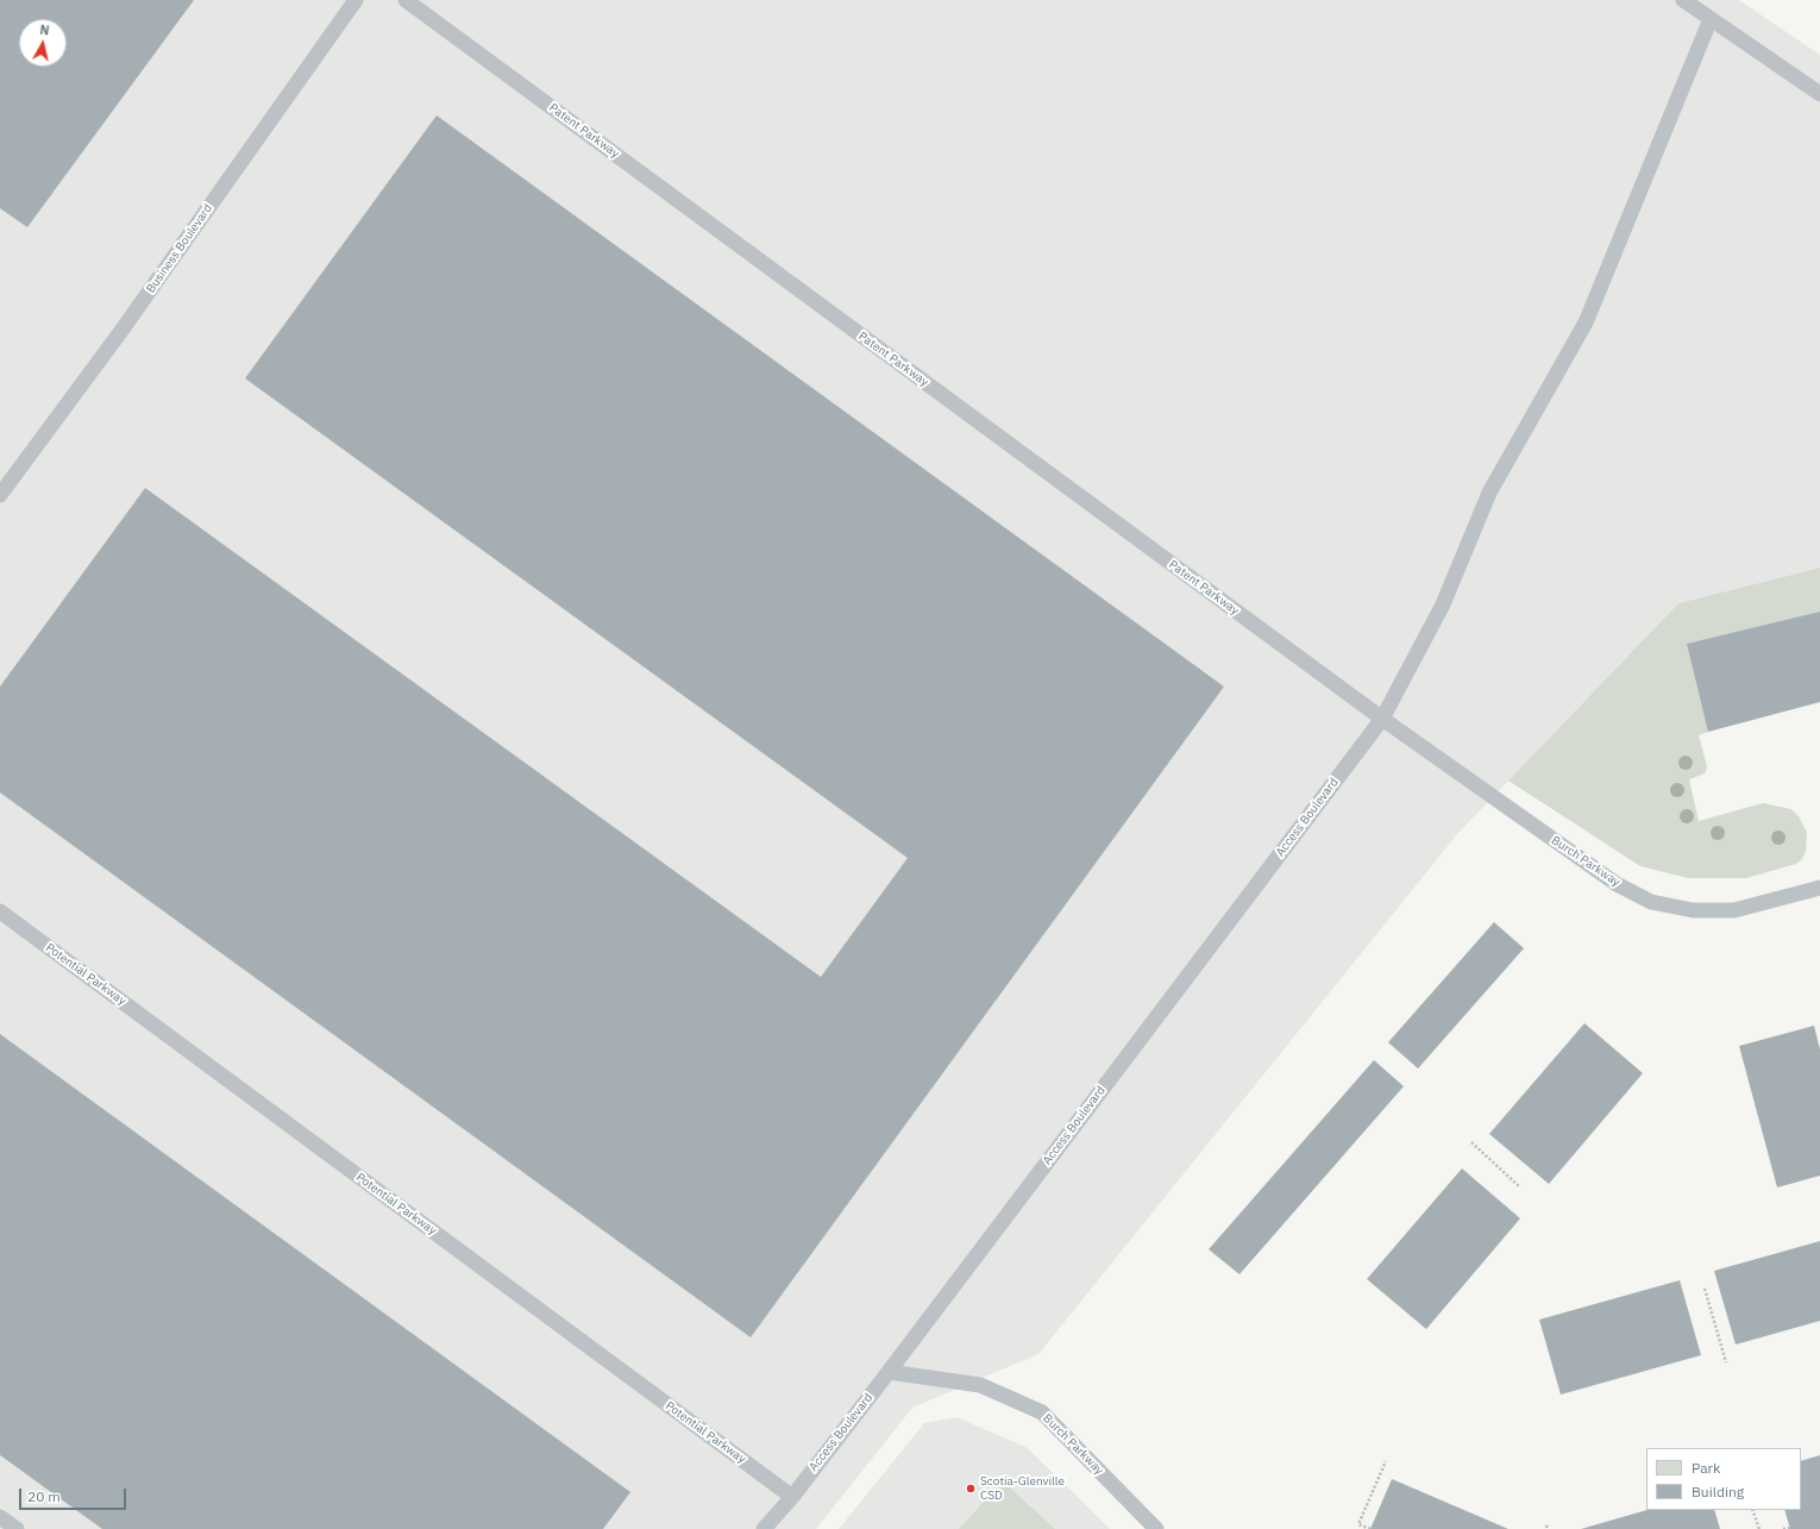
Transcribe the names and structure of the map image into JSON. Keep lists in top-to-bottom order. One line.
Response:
{"streets":{"lane":["Patent Parkway","Business Boulevard","Access Boulevard","Burch Parkway","Potential Parkway"]},"crossings":[["Patent Parkway","Access Boulevard"],["Patent Parkway","Burch Parkway"],["Access Boulevard","Burch Parkway"],["Access Boulevard","Potential Parkway"]],"places":["Scotia-Glenville CSD"],"legend":["Park","Building"],"scale_bar":"20 m","north":"top"}
